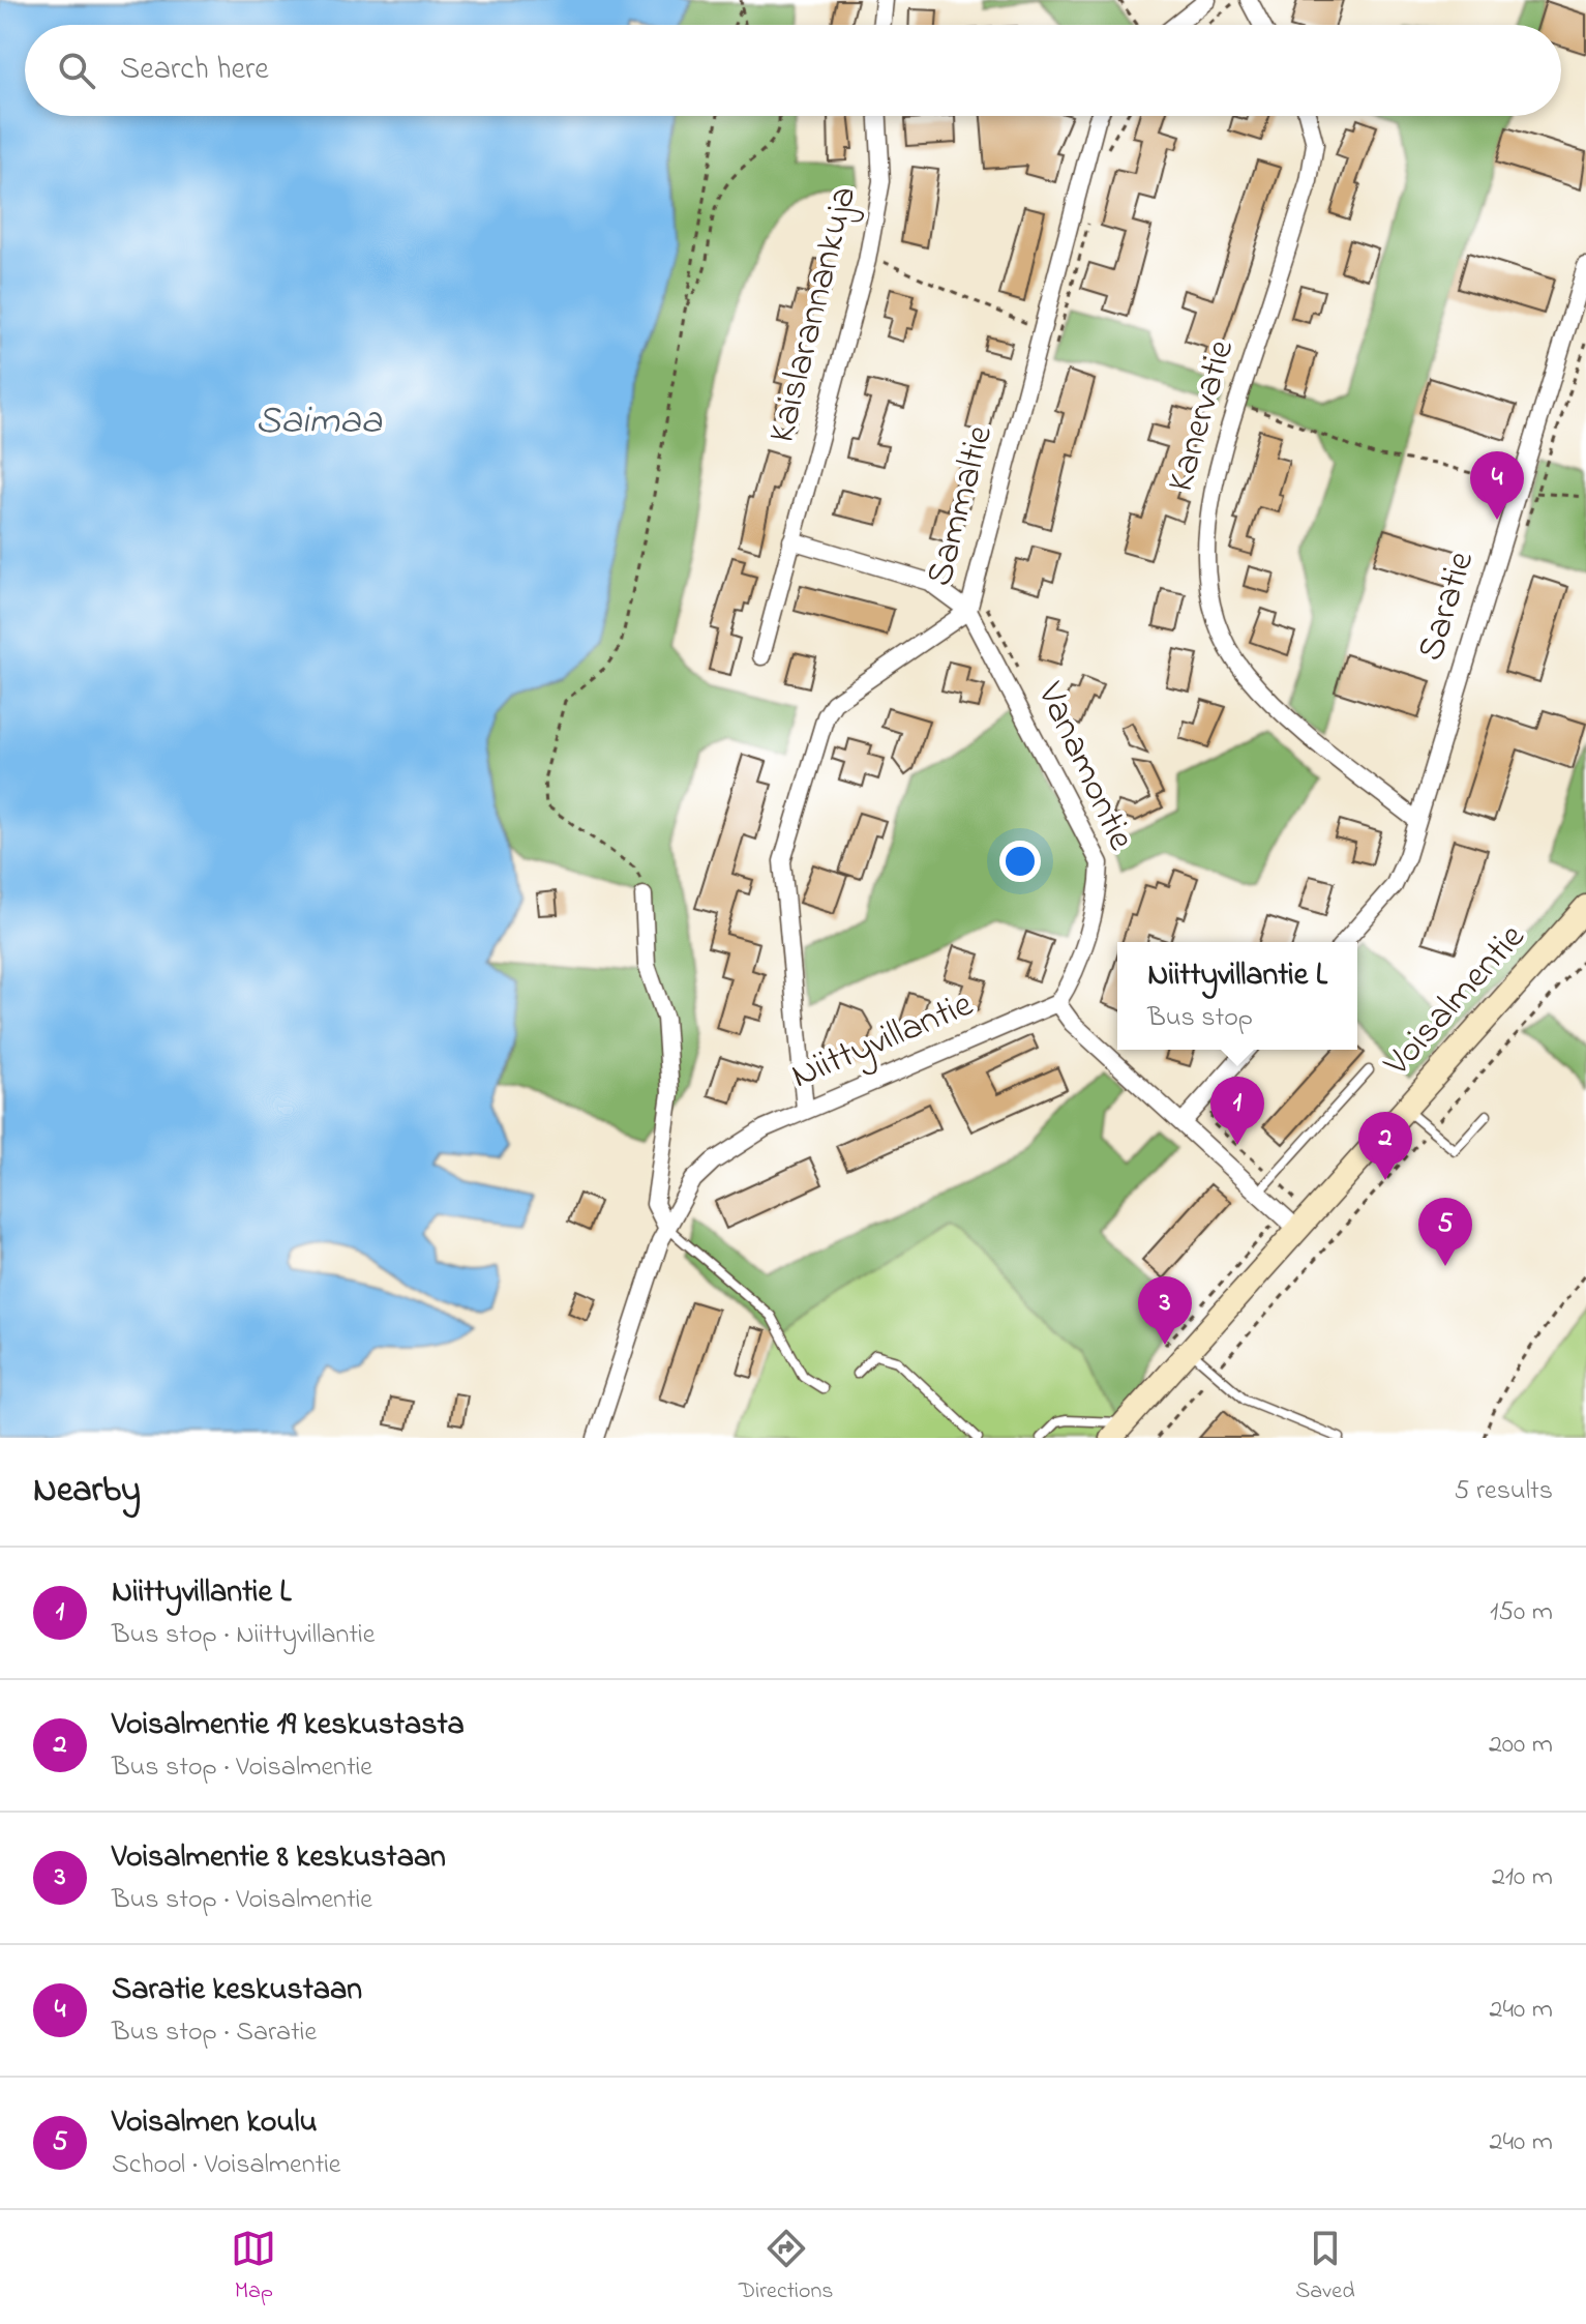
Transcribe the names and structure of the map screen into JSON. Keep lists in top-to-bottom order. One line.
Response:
{"streets":{"street":["Kaislarannankuja","Kanervatie","Sammaltie","Saratie","Vanamontie","Voisalmentie","Niittyvillantie"]},"crossings":[["Kanervatie","Saratie"],["Sammaltie","Vanamontie"],["Sammaltie","Niittyvillantie"],["Vanamontie","Niittyvillantie"]],"water":["Saimaa"],"page":{"search":"Search here","pins":["4","1","2","5","3"],"popup":["Niittyvillantie L","Bus stop"],"heading":["Nearby","5 results"],"list":[{"mark":"1","name":"Niittyvillantie L","note":"Bus stop · Niittyvillantie","value":"150 m"},{"mark":"2","name":"Voisalmentie 19 keskustasta","note":"Bus stop · Voisalmentie","value":"200 m"},{"mark":"3","name":"Voisalmentie 8 keskustaan","note":"Bus stop · Voisalmentie","value":"210 m"},{"mark":"4","name":"Saratie keskustaan","note":"Bus stop · Saratie","value":"240 m"},{"mark":"5","name":"Voisalmen koulu","note":"School · Voisalmentie","value":"240 m"}],"nav":["Map","Directions","Saved"]}}
